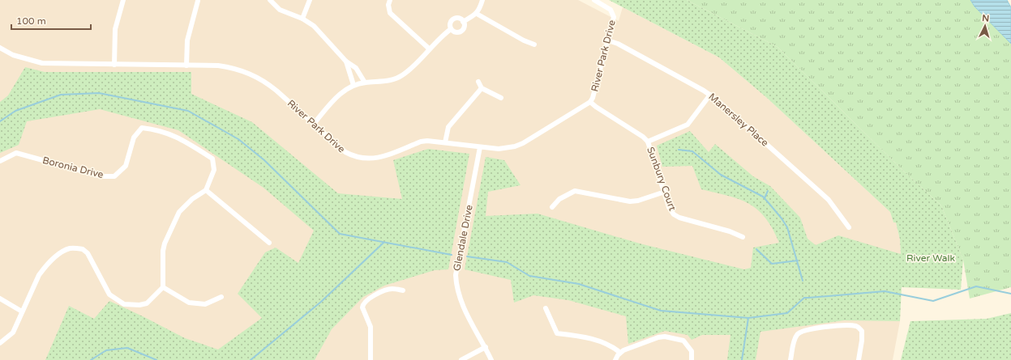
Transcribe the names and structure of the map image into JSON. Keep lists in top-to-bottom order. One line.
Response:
{"streets":{"street":["River Park Drive","Manersley Place","Boronia Drive","Sunbury Court","Glendale Drive"]},"crossings":[["River Park Drive","Manersley Place"],["River Park Drive","Sunbury Court"],["River Park Drive","Glendale Drive"]],"parks":["River Walk"],"scale_bar":"100 m","north":"top"}
